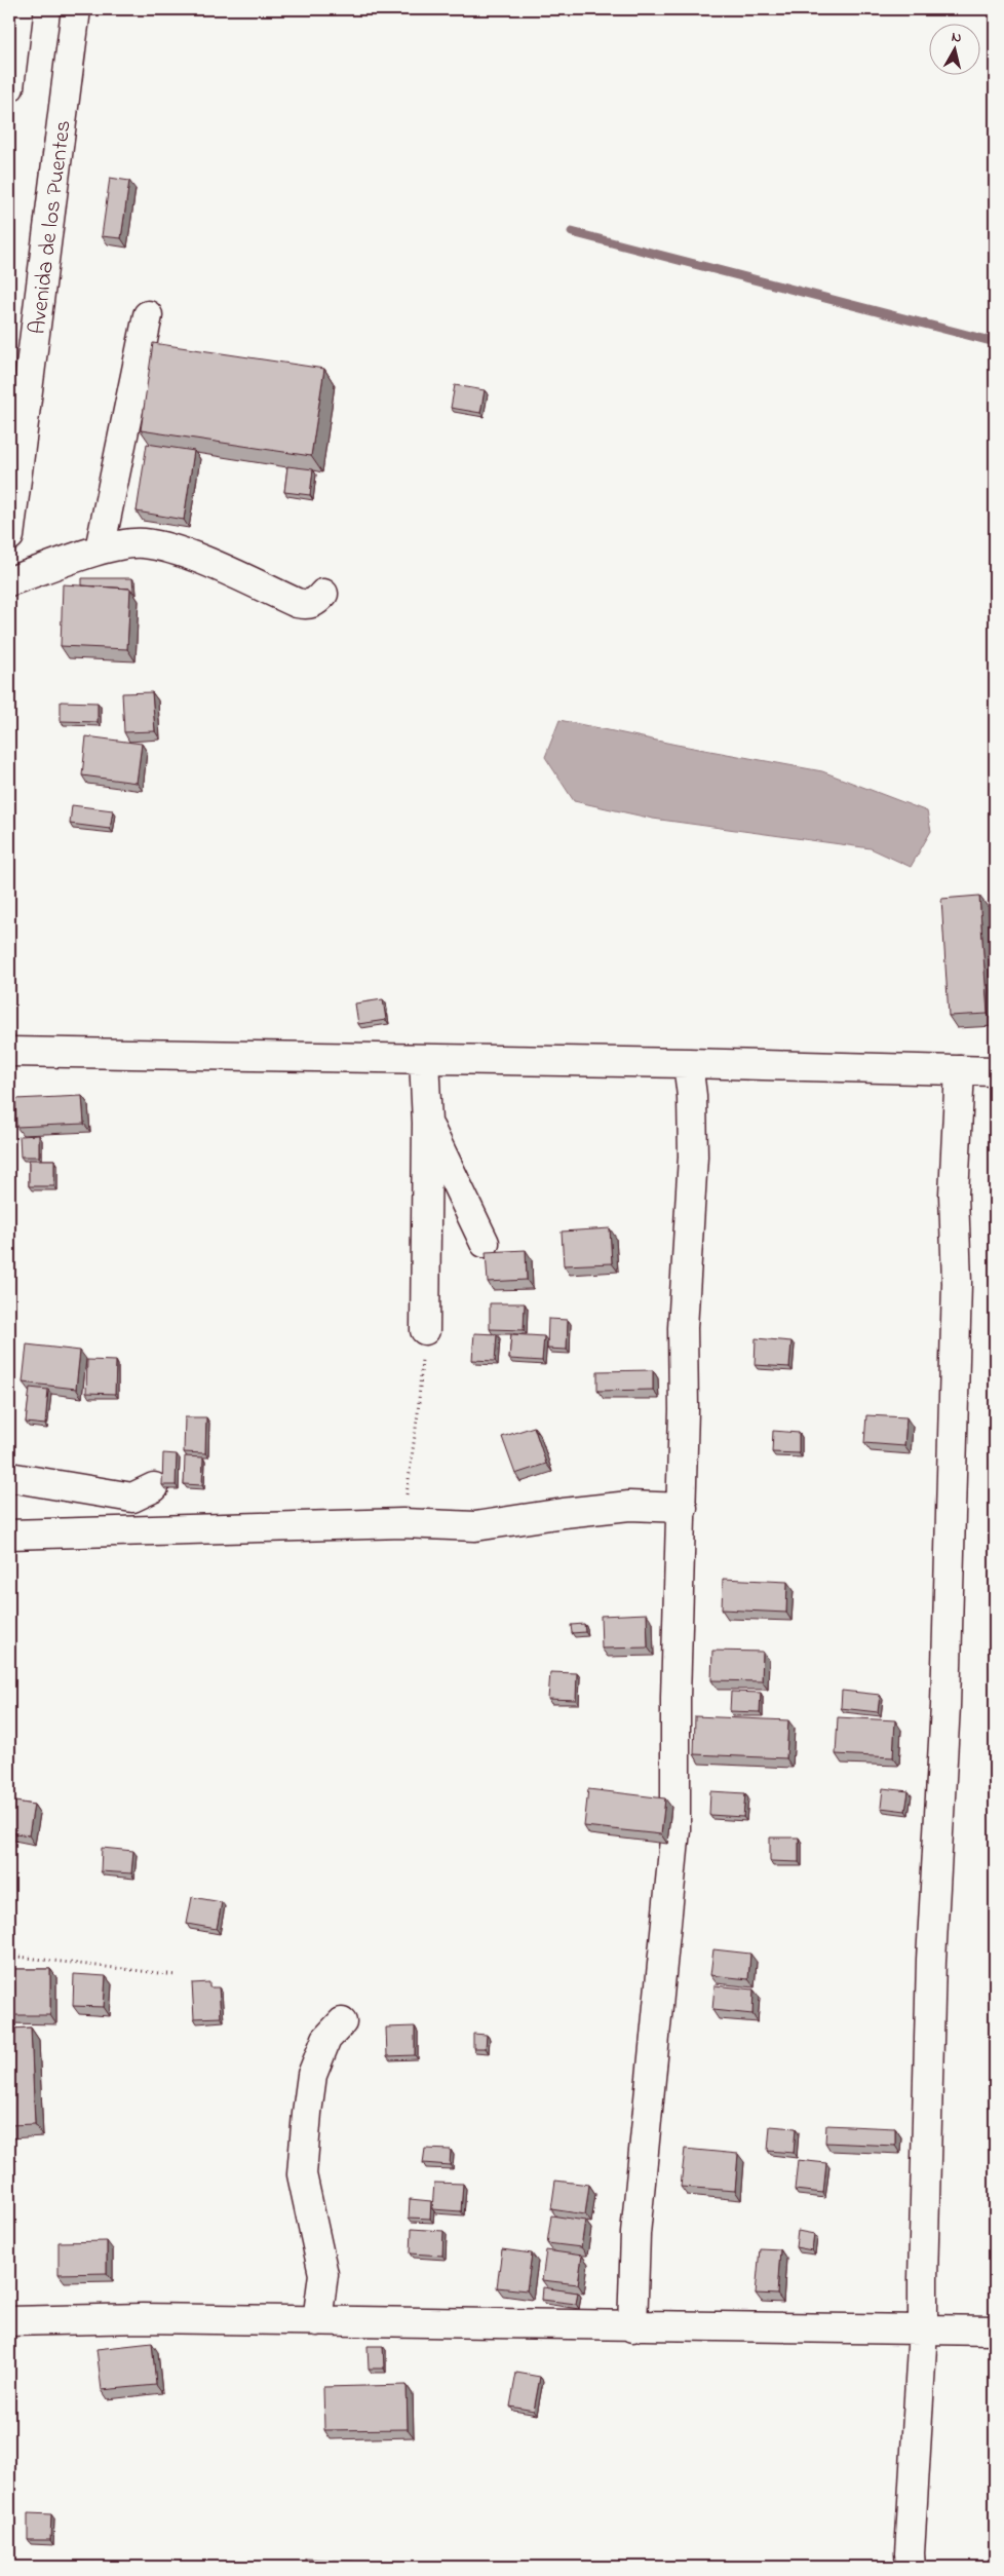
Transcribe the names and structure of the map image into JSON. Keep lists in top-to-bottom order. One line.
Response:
{"streets":{"street":["Avenida de los Puentes"]},"north":"top"}
